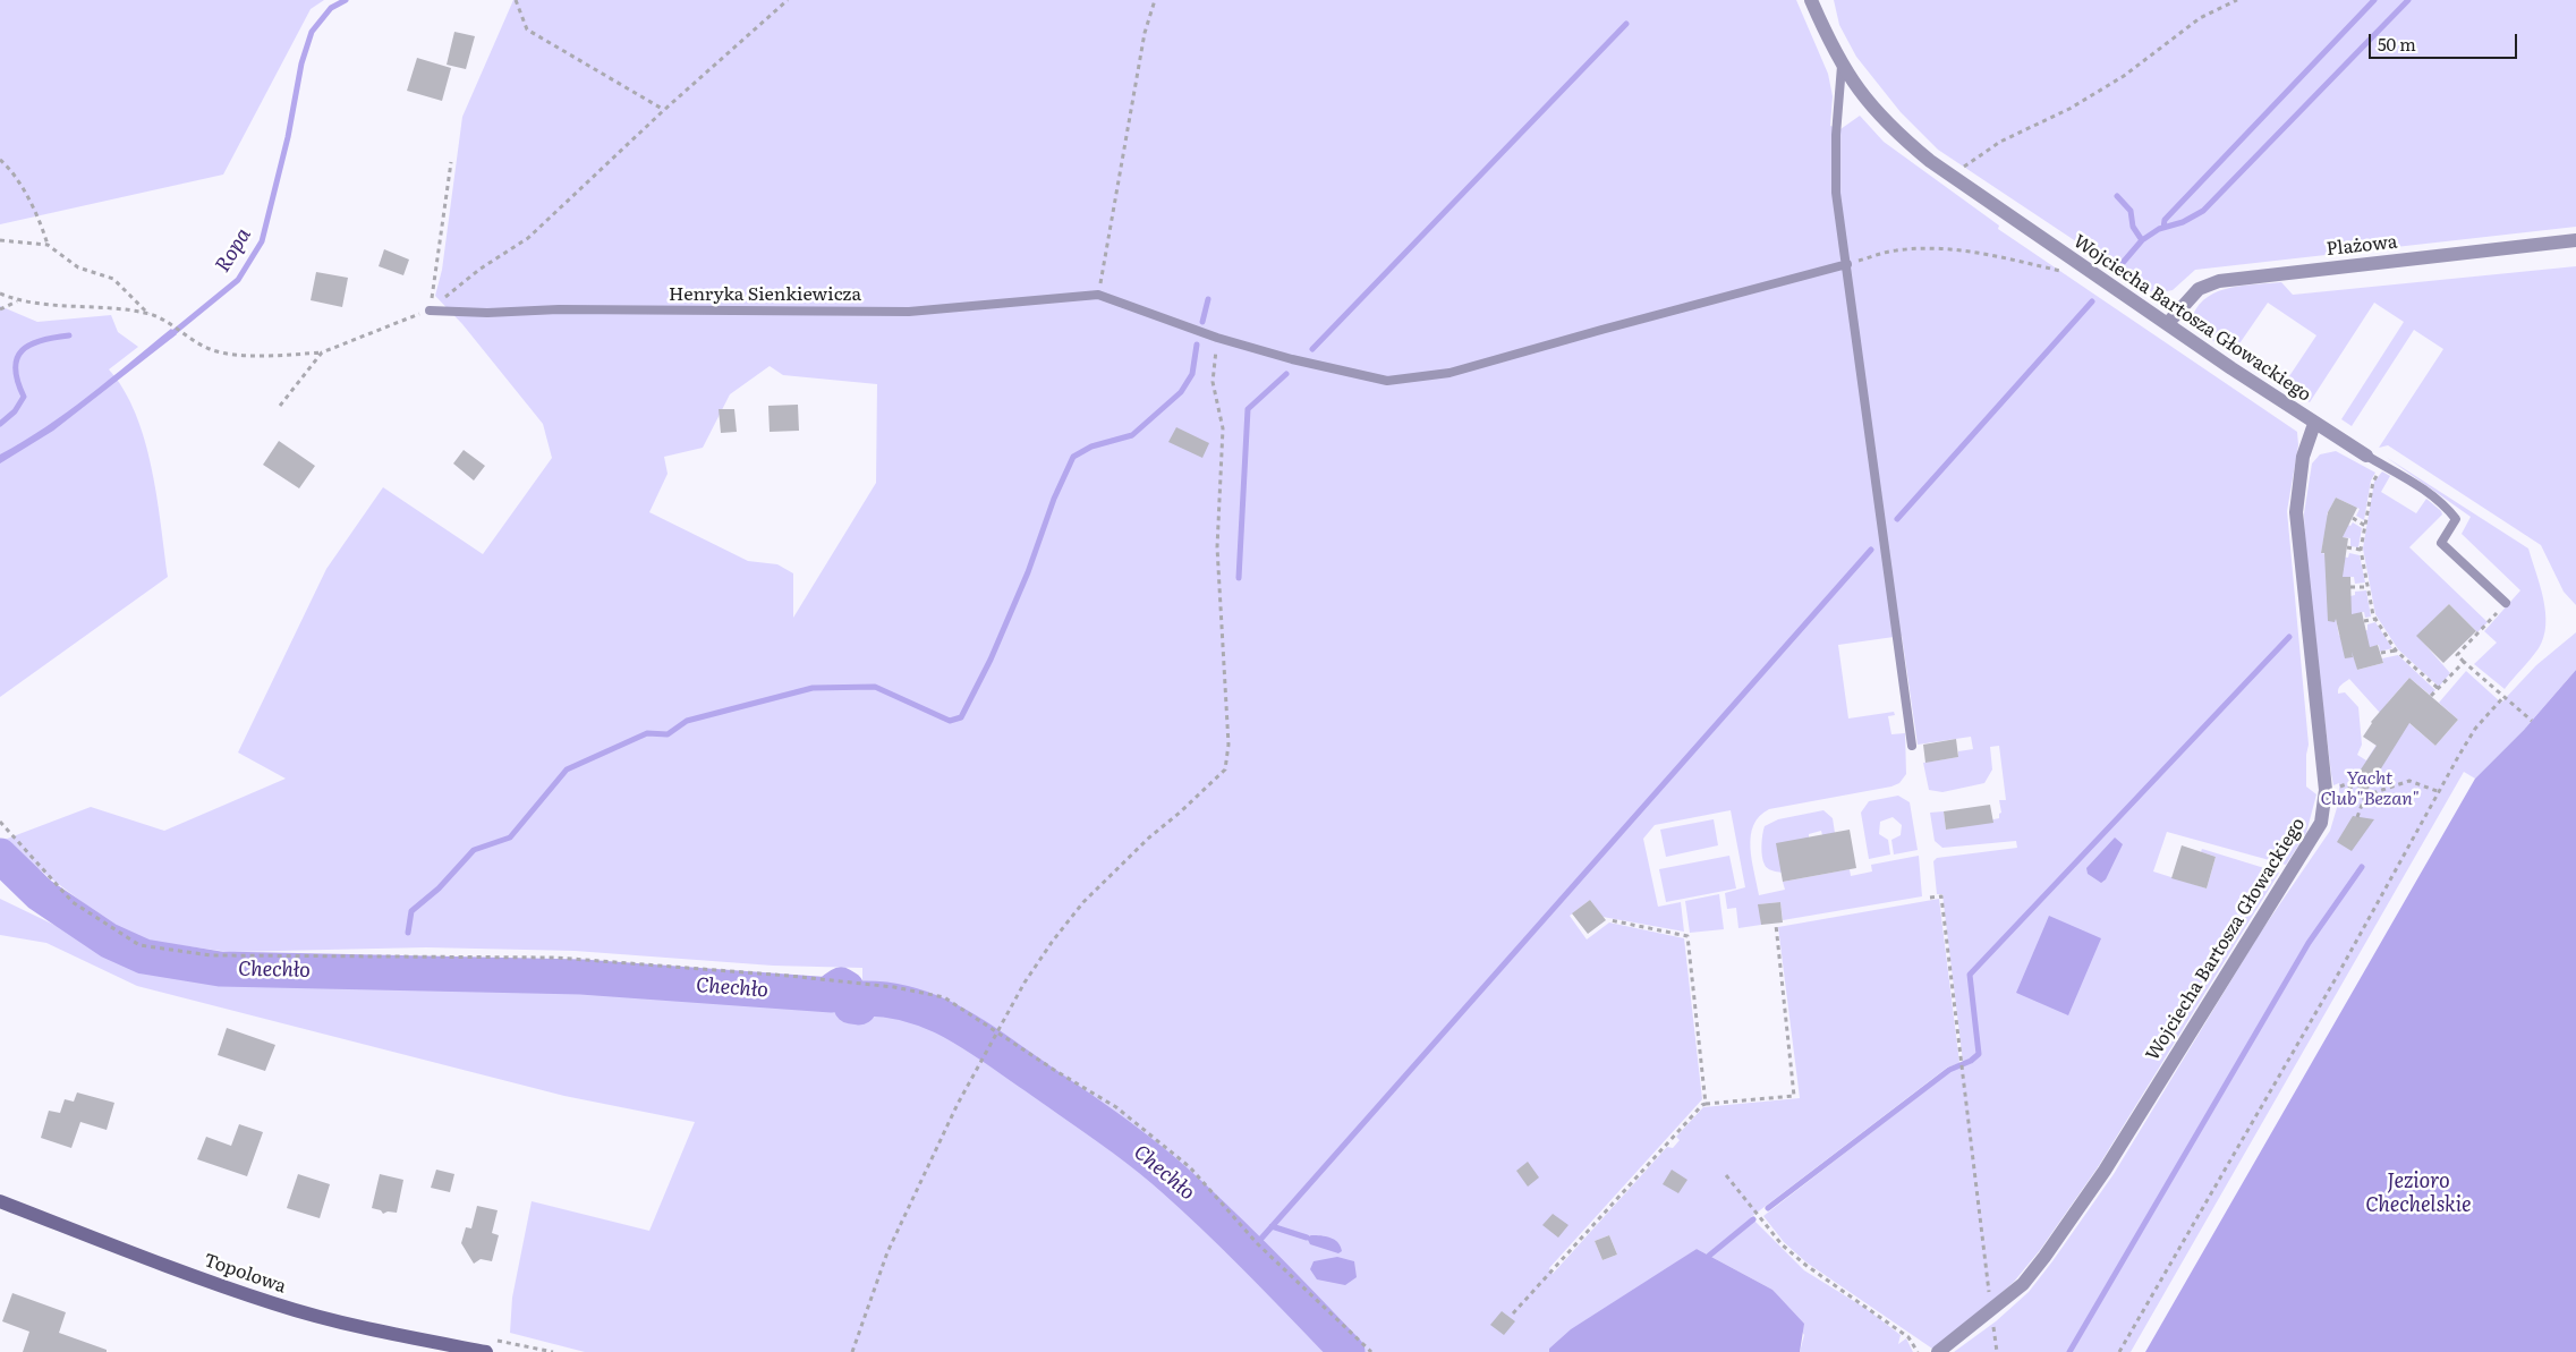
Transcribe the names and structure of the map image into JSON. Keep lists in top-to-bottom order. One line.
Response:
{"streets":{"street":["Plażowa","Wojciecha Bartosza Głowackiego","Topolowa"],"lane":["Henryka Sienkiewicza"]},"crossings":[["Plażowa","Wojciecha Bartosza Głowackiego"]],"water":["Ropa","Chechło","Jezioro Chechelskie"],"parks":["Yacht Club\"Bezan\""],"scale_bar":"50 m"}
